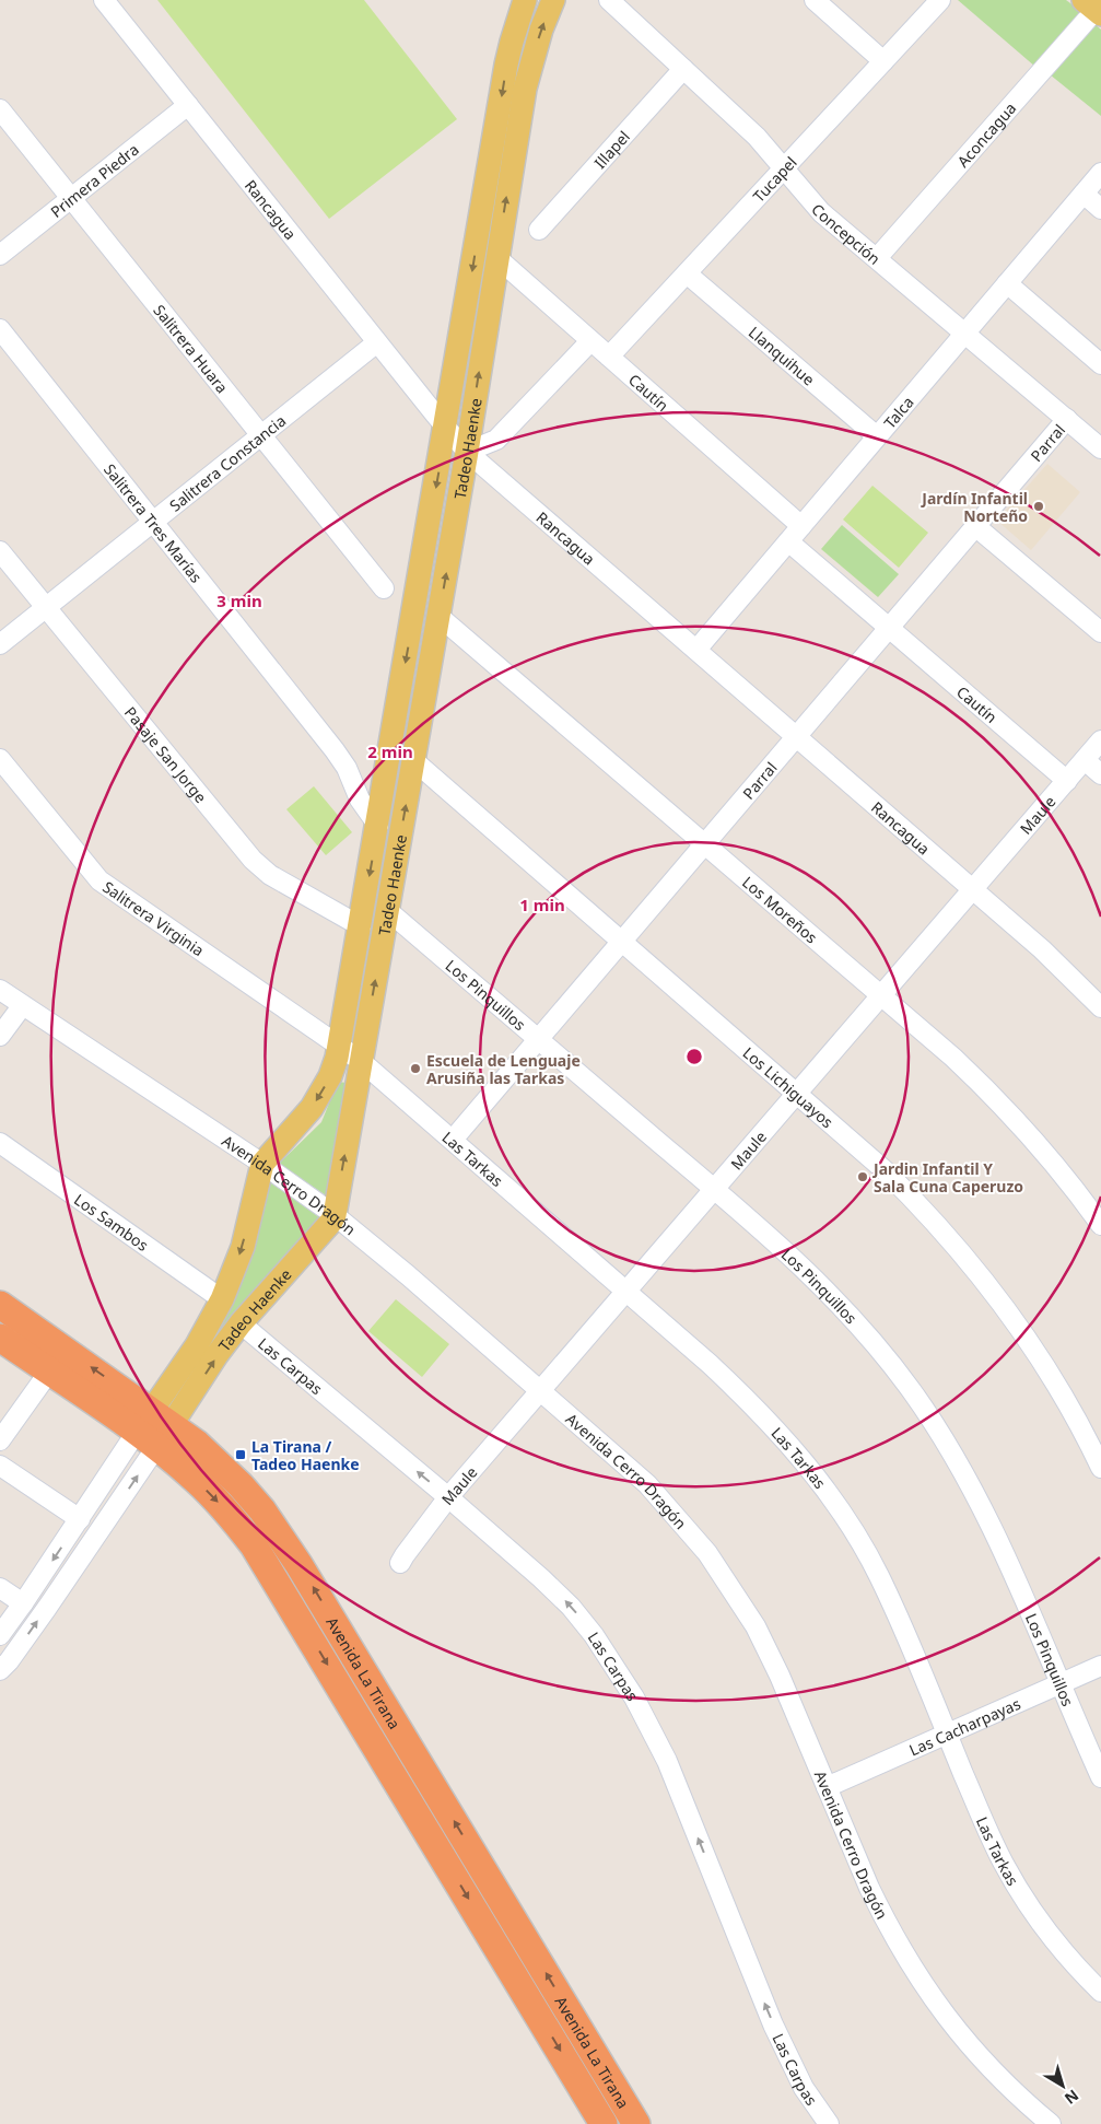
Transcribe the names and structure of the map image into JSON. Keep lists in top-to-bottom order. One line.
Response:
{"streets":{"highway":["Avenida La Tirana"],"main road":["Tadeo Haenke"],"street":["Aconcagua","Illapel","Tucapel","Primera Piedra","Rancagua","Concepción","Salitrera Huara","Llanquihue","Cautín","Talca","Parral","Salitrera Constancia","Salitrera Tres Marías","Pasaje San Jorge","Maule","Los Moreños","Salitrera Virginia","Los Pinquillos","Los Lichiguayos","Las Tarkas","Avenida Cerro Dragón","Los Sambos","Las Carpas","Las Cacharpayas"]},"crossings":[["Aconcagua","Concepción"],["Illapel","Concepción"],["Tucapel","Concepción"],["Tucapel","Llanquihue"],["Tucapel","Cautín"],["Primera Piedra","Rancagua"],["Primera Piedra","Salitrera Huara"],["Rancagua","Talca"],["Rancagua","Parral"],["Rancagua","Tadeo Haenke"],["Rancagua","Salitrera Constancia"],["Rancagua","Maule"],["Concepción","Talca"],["Concepción","Parral"],["Salitrera Huara","Salitrera Constancia"],["Llanquihue","Talca"],["Cautín","Talca"],["Cautín","Parral"],["Cautín","Tadeo Haenke"],["Cautín","Maule"],["Parral","Los Moreños"],["Parral","Los Pinquillos"],["Parral","Los Lichiguayos"],["Parral","Las Tarkas"],["Tadeo Haenke","Salitrera Tres Marías"],["Tadeo Haenke","Pasaje San Jorge"],["Tadeo Haenke","Los Moreños"],["Tadeo Haenke","Salitrera Virginia"],["Tadeo Haenke","Los Pinquillos"],["Tadeo Haenke","Los Lichiguayos"],["Tadeo Haenke","Las Tarkas"],["Tadeo Haenke","Avenida Cerro Dragón"],["Tadeo Haenke","Los Sambos"],["Tadeo Haenke","Las Carpas"],["Tadeo Haenke","Avenida La Tirana"],["Salitrera Constancia","Salitrera Tres Marías"],["Salitrera Constancia","Pasaje San Jorge"],["Maule","Los Moreños"],["Maule","Los Pinquillos"],["Maule","Los Lichiguayos"],["Maule","Las Tarkas"],["Maule","Avenida Cerro Dragón"],["Maule","Las Carpas"],["Salitrera Virginia","Las Tarkas"],["Los Pinquillos","Las Cacharpayas"],["Las Tarkas","Las Cacharpayas"],["Avenida Cerro Dragón","Las Cacharpayas"]],"one_way":["Las Carpas"],"places":{"other":["Jardín Infantil Norteño","Escuela de Lenguaje Arusiña las Tarkas","Jardin Infantil Y Sala Cuna Caperuzo"],"transit":["La Tirana / Tadeo Haenke"]},"north":"bottom right","rings":["3 min","2 min","1 min"]}
